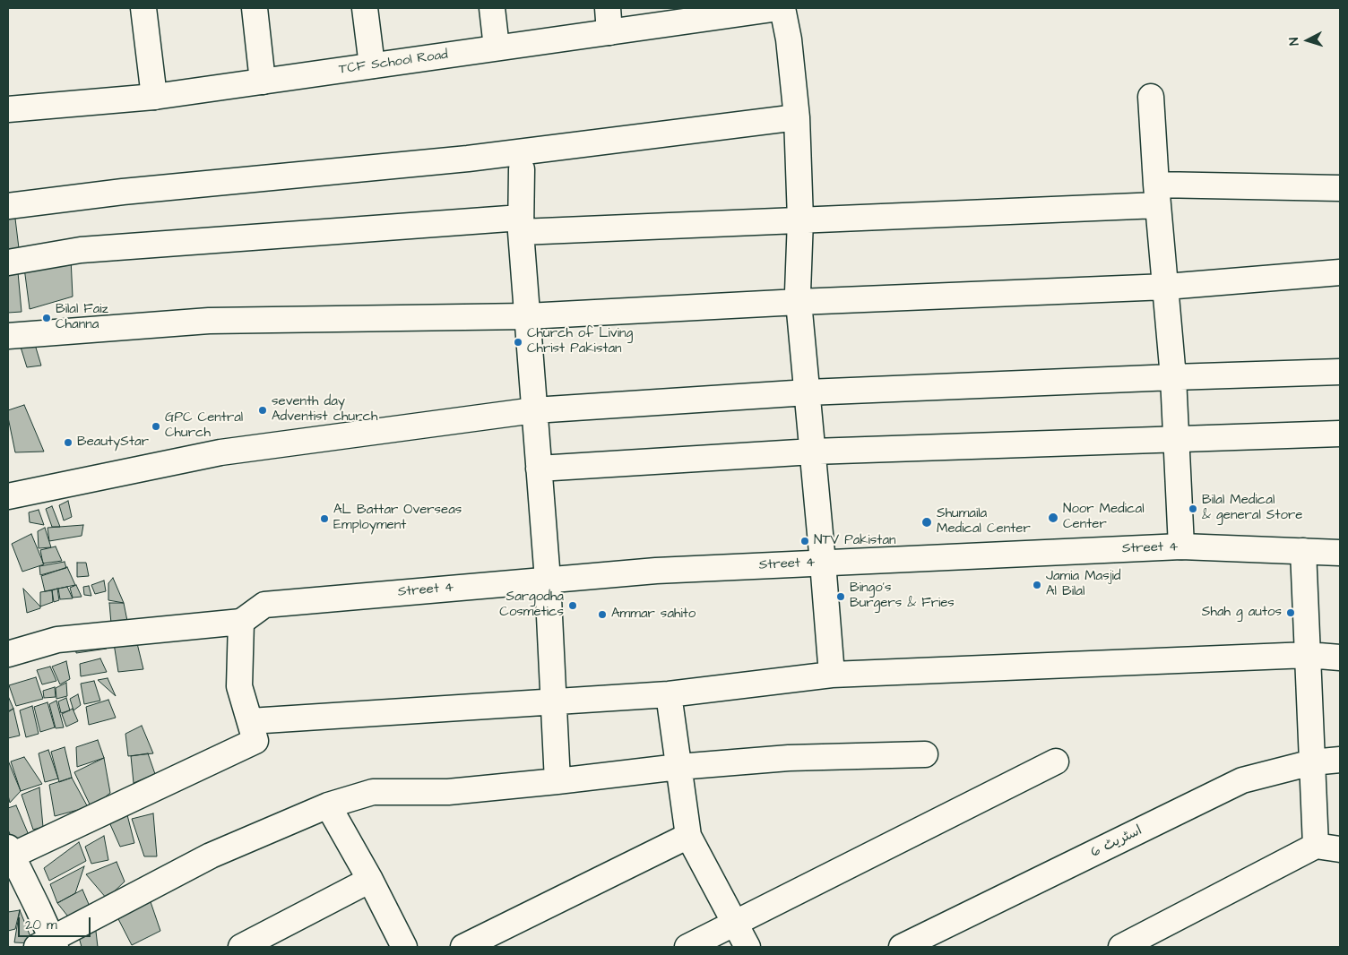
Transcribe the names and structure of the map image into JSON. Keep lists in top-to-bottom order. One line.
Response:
{"streets":{"street":["TCF School Road","Street 4","اسٹریٹ 6"]},"places":["Bilal Faiz Channa","Church of Living Christ Pakistan","seventh day Adventist church","GPC Central Church","BeautyStar","Bilal Medical & general Store","Noor Medical Center","AL Battar Overseas Employment","Shumaila Medical Center","NTV Pakistan","Jamia Masjid Al Bilal","Bingo’s Burgers & Fries","Sargodha Cosmetics","Shah g autos","Ammar sahito"],"scale_bar":"20 m","north":"left"}
